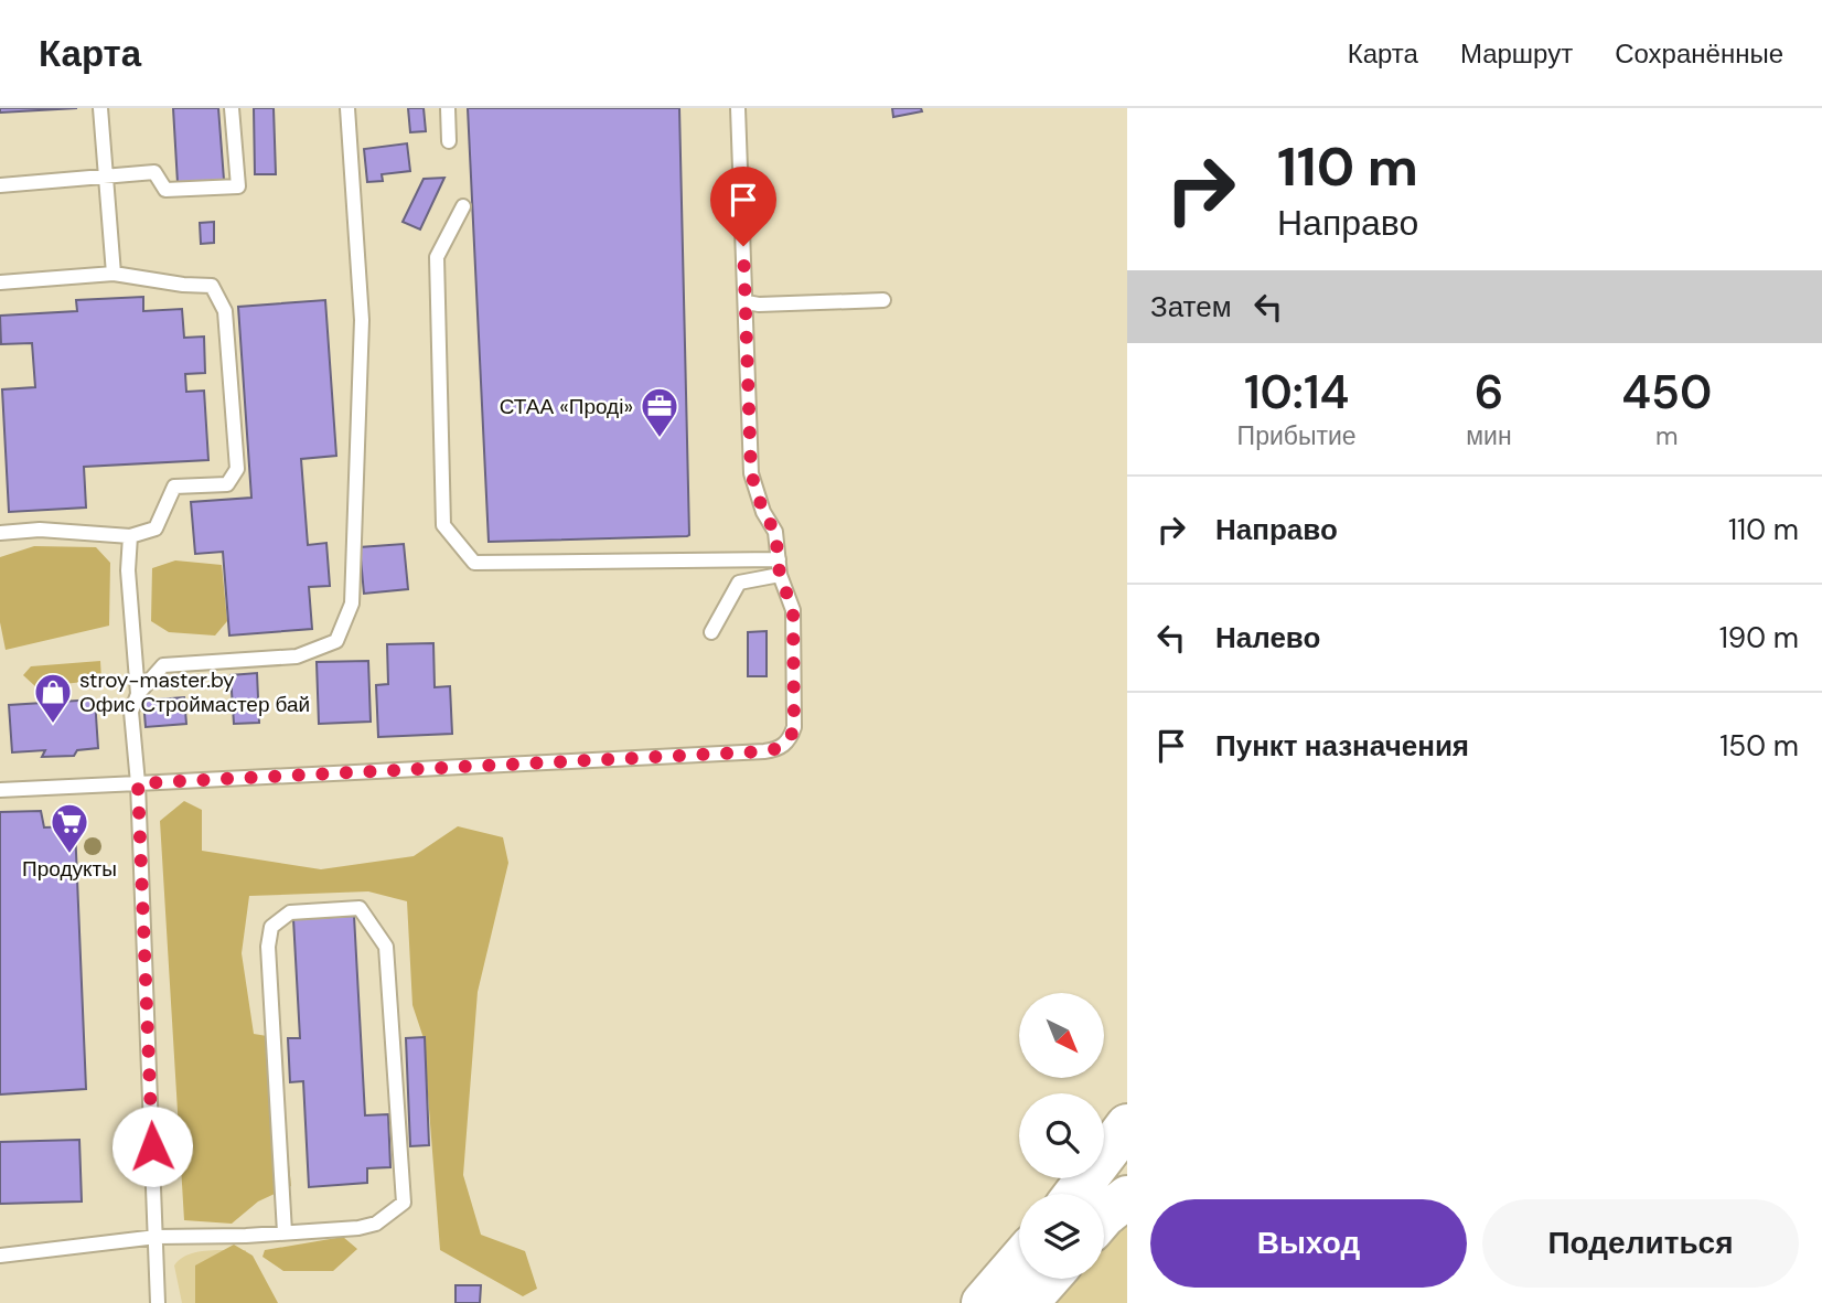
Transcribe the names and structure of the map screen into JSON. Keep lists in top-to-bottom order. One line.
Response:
{"places":{"office":["СТАА «Проді»"],"shop":["stroy-master.by Офис Строймастер бай"],"supermarket":["Продукты"]},"north":"bottom right","page":{"header":"Карта","nav":["Карта","Маршрут","Сохранённые"],"turn":["110 m","Направо"],"then":"Затем","eta":["10:14","Прибытие","6","мин","450","m"],"list":[{"name":"Направо","value":"110 m"},{"name":"Налево","value":"190 m"},{"name":"Пункт назначения","value":"150 m"}],"buttons":["Выход","Поделиться"]}}
